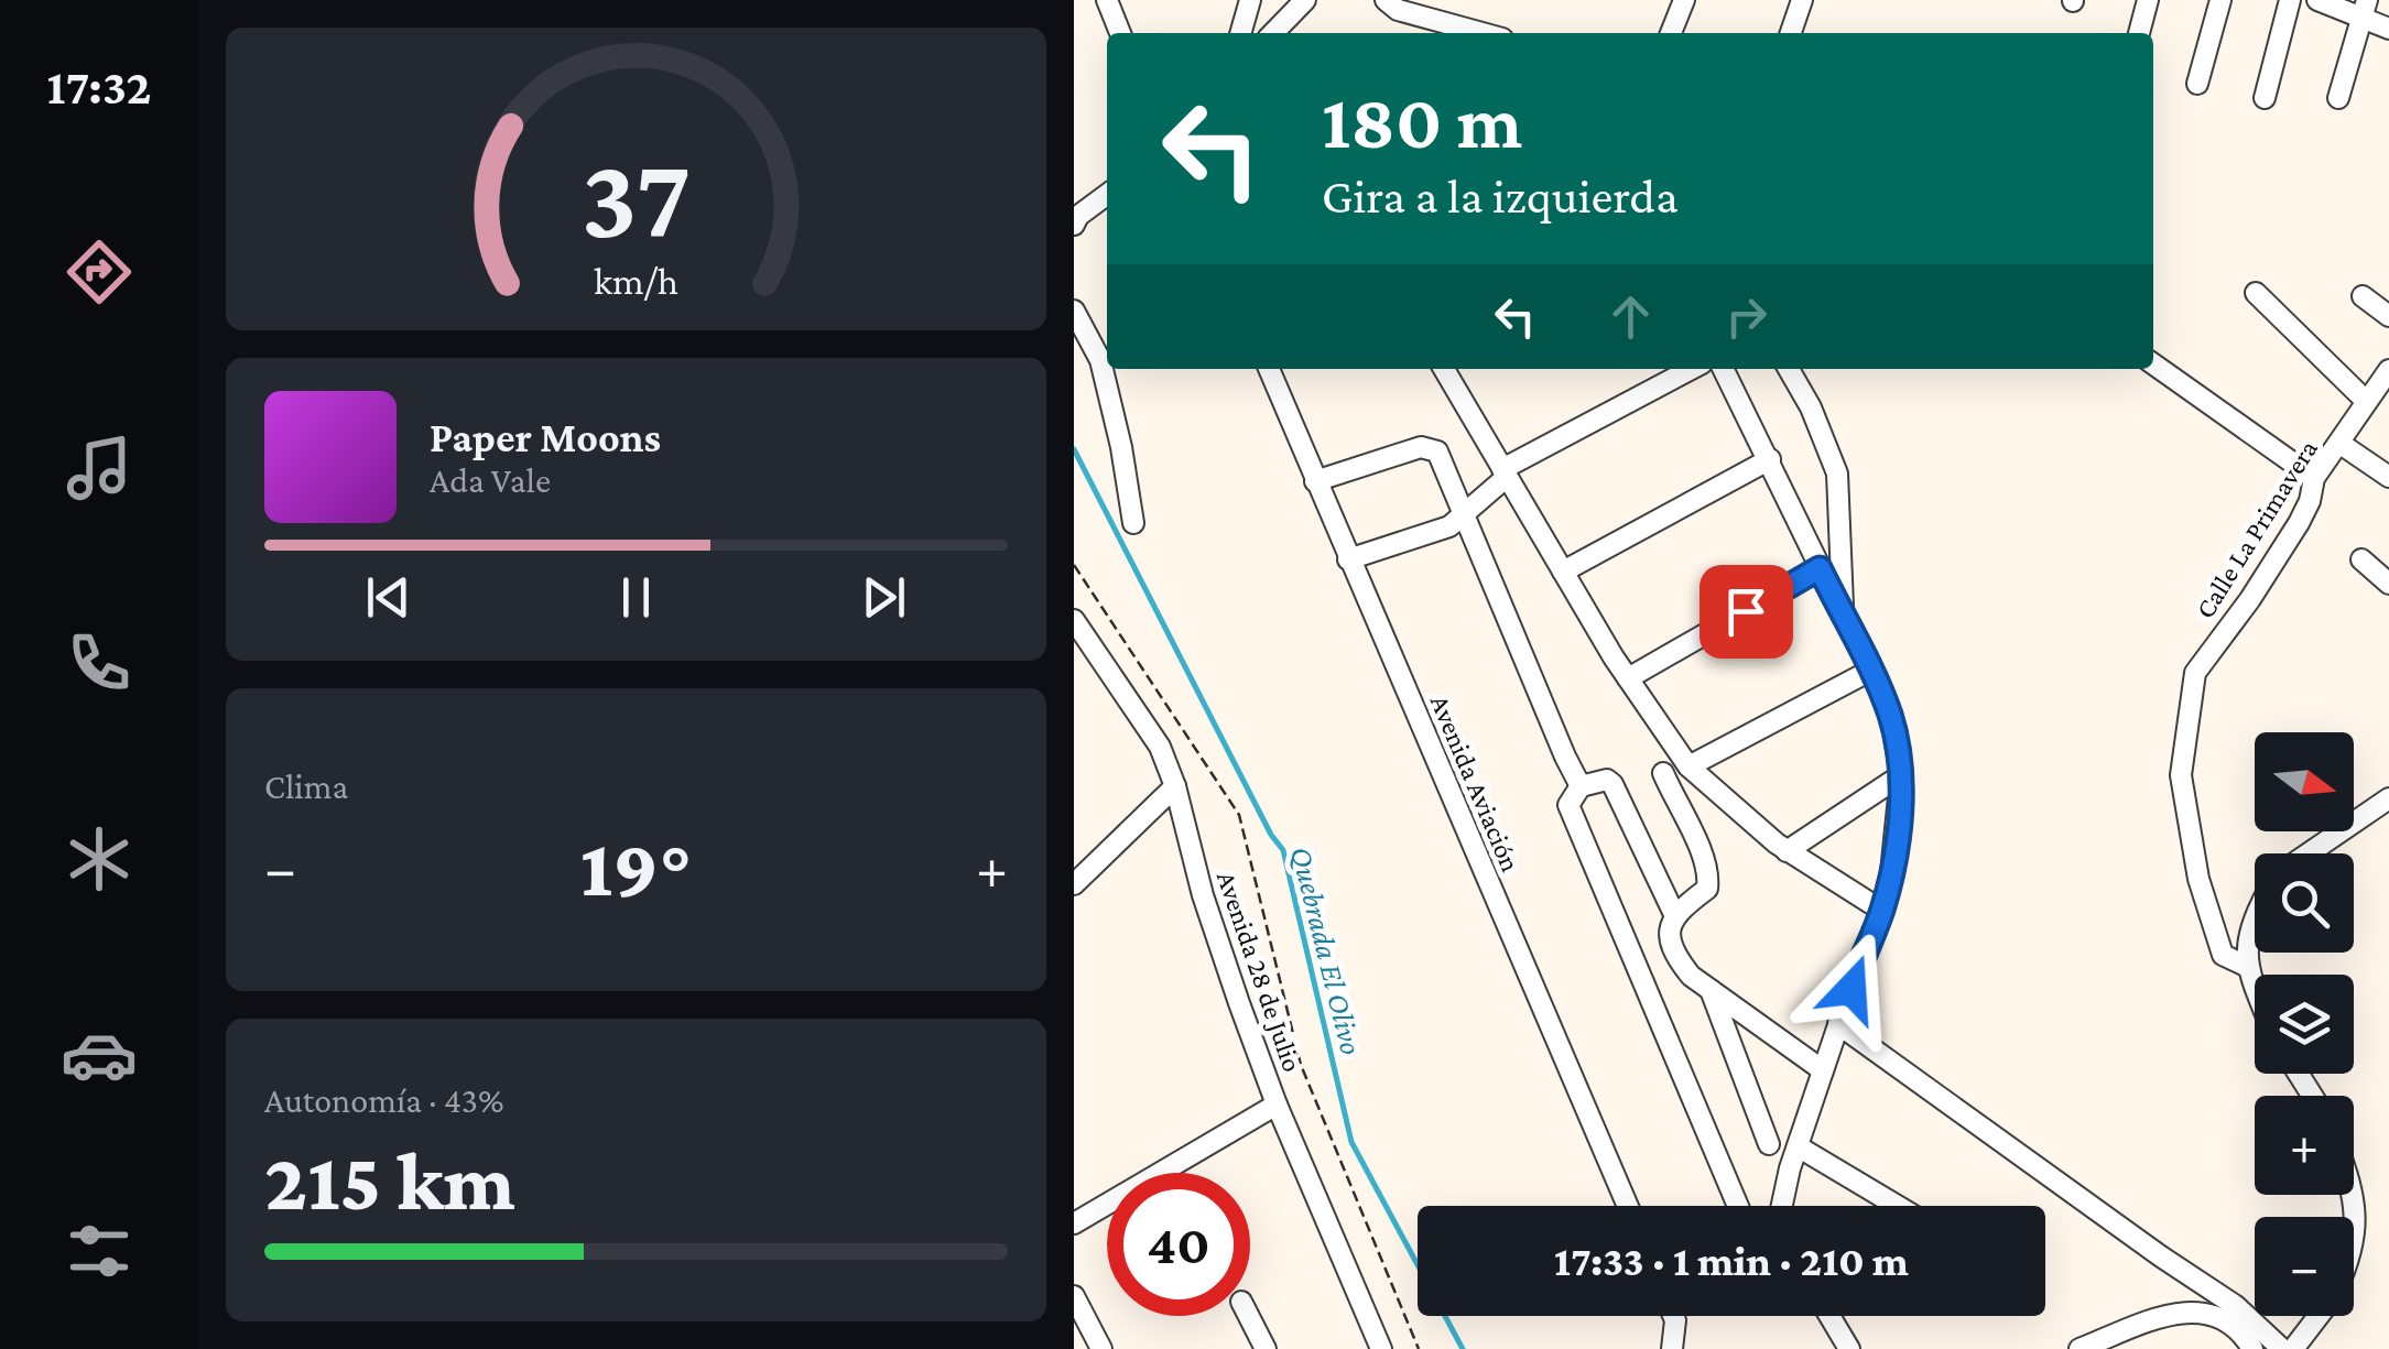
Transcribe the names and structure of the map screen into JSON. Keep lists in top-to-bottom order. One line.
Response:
{"streets":{"street":["Calle La Primavera","Avenida Aviación","Avenida 28 de Julio"]},"water":["Quebrada El Olivo"],"north":"right","page":{"tabs":"17:32","turn":["180 m","Gira a la izquierda"],"song":["Paper Moons","Ada Vale"],"tile":["Clima",["Autonomía · 43%","215 km"]],"map_buttons":["+","−"],"heat":["−","19°","+"],"limit":"40","trip":"17:33 · 1 min · 210 m","gauge":["37","km/h"]}}
